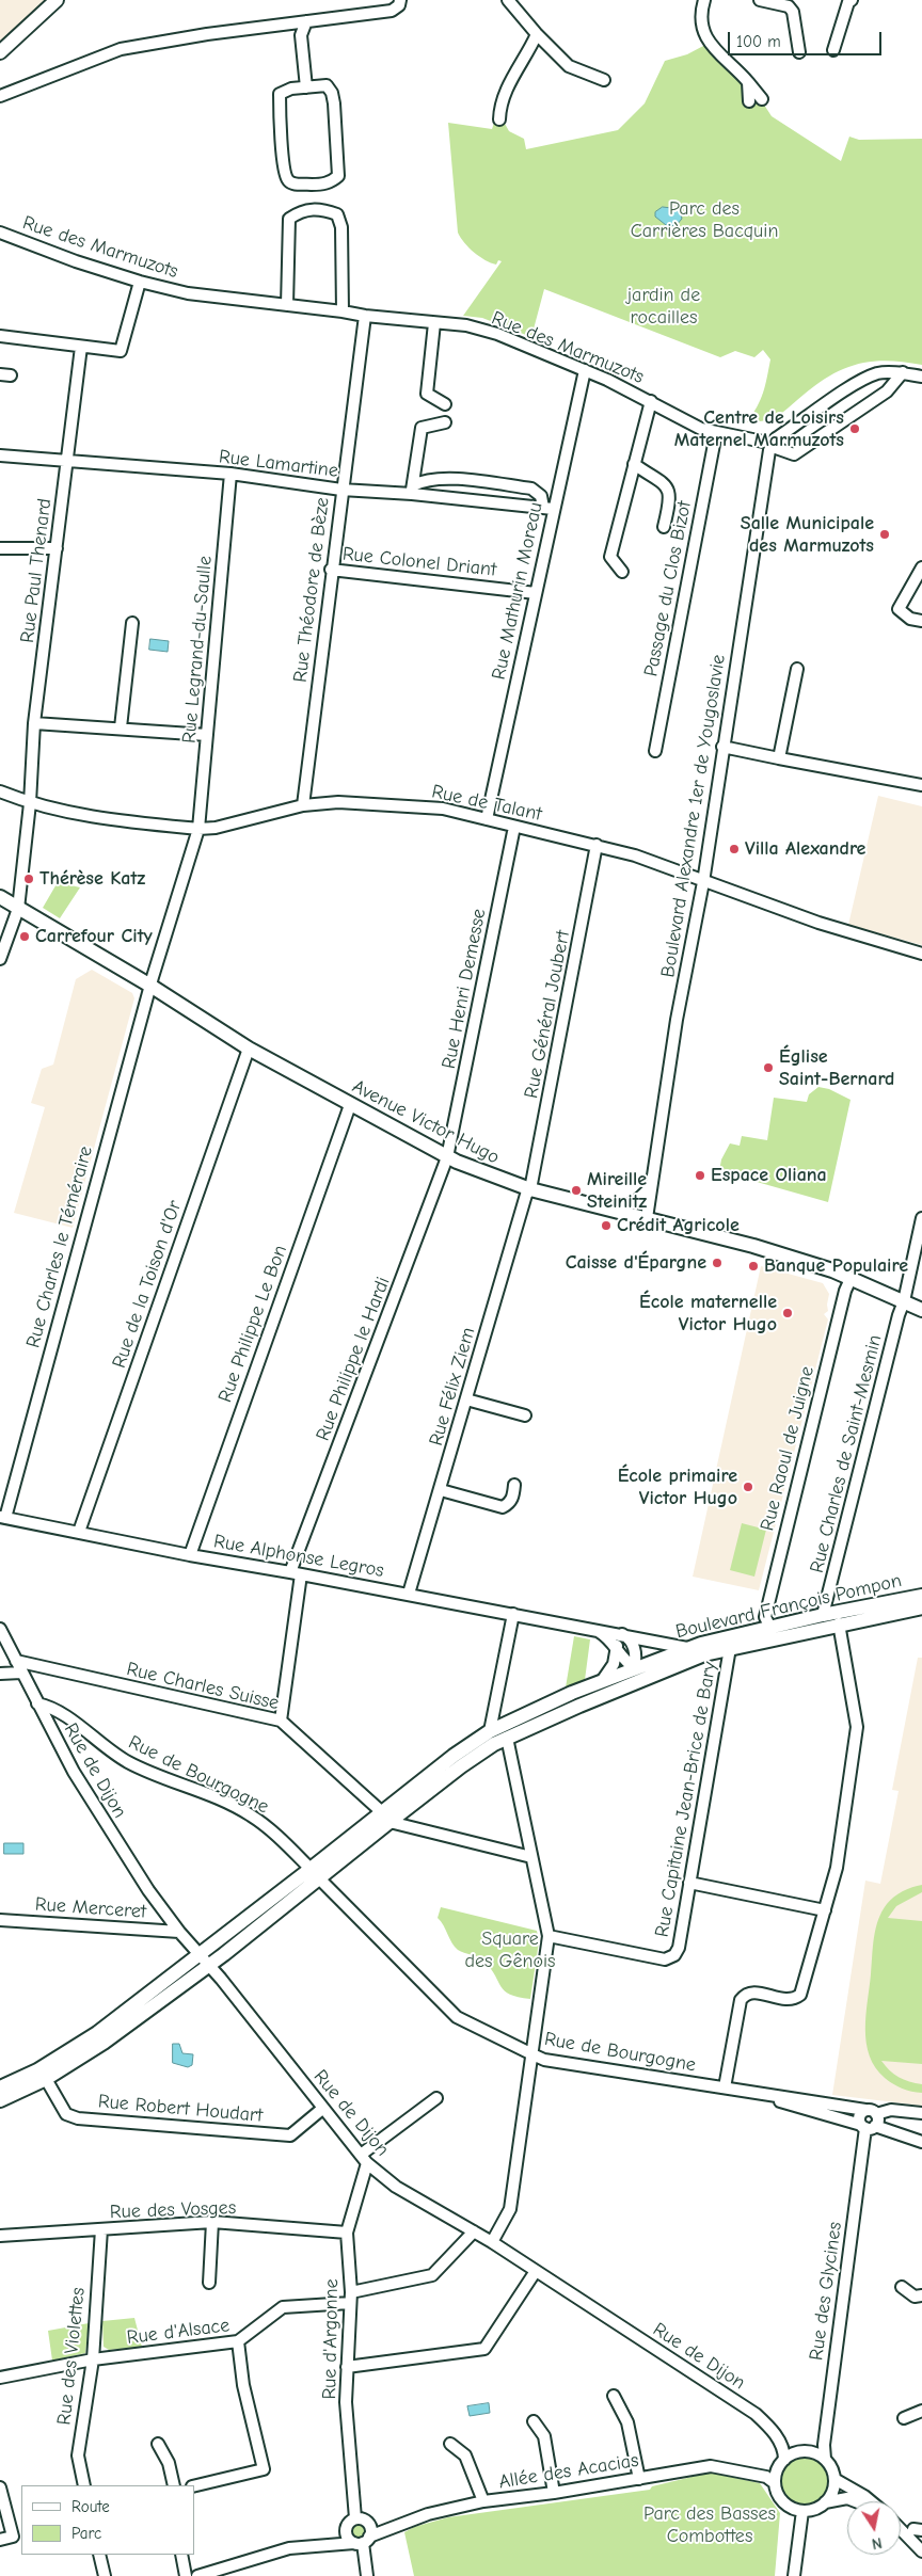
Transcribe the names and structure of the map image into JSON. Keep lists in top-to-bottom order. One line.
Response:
{"streets":{"main road":["Avenue Victor Hugo","Boulevard François Pompon"],"street":["Rue des Marmuzots","Rue Lamartine","Rue Colonel Driant","Rue Paul Thenard","Passage du Clos Bizot","Rue Théodore de Bèze","Rue Mathurin Moreau","Rue Legrand-du-Saulle","Rue de Talant","Boulevard Alexandre 1er de Yougoslavie","Rue Henri Demesse","Rue Général Joubert","Rue Charles le Téméraire","Rue de la Toison d'Or","Rue Philippe Le Bon","Rue Philippe le Hardi","Rue Félix Ziem","Rue Raoul de Juigne","Rue Charles de Saint-Mesmin","Rue Alphonse Legros","Rue Charles Suisse","Rue de Dijon","Rue de Bourgogne","Rue Capitaine Jean-Brice de Bary","Rue Merceret","Rue Robert Houdart","Rue des Vosges","Rue des Glycines","Rue d'Alsace","Rue d'Argonne","Rue des Violettes","Allée des Acacias"]},"crossings":[["Rue des Marmuzots","Passage du Clos Bizot"],["Rue des Marmuzots","Rue Théodore de Bèze"],["Rue des Marmuzots","Rue Mathurin Moreau"],["Rue des Marmuzots","Boulevard Alexandre 1er de Yougoslavie"],["Rue Lamartine","Rue Paul Thenard"],["Rue Lamartine","Rue Théodore de Bèze"],["Rue Lamartine","Rue Mathurin Moreau"],["Rue Lamartine","Rue Legrand-du-Saulle"],["Rue Colonel Driant","Rue Théodore de Bèze"],["Rue Colonel Driant","Rue Mathurin Moreau"],["Rue Paul Thenard","Rue de Talant"],["Rue Paul Thenard","Avenue Victor Hugo"],["Rue Théodore de Bèze","Rue de Talant"],["Rue Mathurin Moreau","Rue de Talant"],["Rue Legrand-du-Saulle","Rue de Talant"],["Rue Legrand-du-Saulle","Avenue Victor Hugo"],["Rue Legrand-du-Saulle","Rue Charles le Téméraire"],["Rue de Talant","Boulevard Alexandre 1er de Yougoslavie"],["Rue de Talant","Rue Henri Demesse"],["Rue de Talant","Rue Général Joubert"],["Boulevard Alexandre 1er de Yougoslavie","Avenue Victor Hugo"],["Rue Henri Demesse","Avenue Victor Hugo"],["Rue Henri Demesse","Rue Philippe le Hardi"],["Rue Général Joubert","Avenue Victor Hugo"],["Rue Général Joubert","Rue Félix Ziem"],["Avenue Victor Hugo","Rue Charles le Téméraire"],["Avenue Victor Hugo","Rue de la Toison d'Or"],["Avenue Victor Hugo","Rue Philippe Le Bon"],["Avenue Victor Hugo","Rue Philippe le Hardi"],["Avenue Victor Hugo","Rue Félix Ziem"],["Avenue Victor Hugo","Rue Raoul de Juigne"],["Avenue Victor Hugo","Rue Charles de Saint-Mesmin"],["Rue Charles le Téméraire","Rue Alphonse Legros"],["Rue de la Toison d'Or","Rue Alphonse Legros"],["Rue Philippe Le Bon","Rue Alphonse Legros"],["Rue Philippe le Hardi","Rue Alphonse Legros"],["Rue Philippe le Hardi","Rue Charles Suisse"],["Rue Félix Ziem","Rue Alphonse Legros"],["Rue Raoul de Juigne","Boulevard François Pompon"],["Rue Charles de Saint-Mesmin","Boulevard François Pompon"],["Rue Alphonse Legros","Boulevard François Pompon"],["Boulevard François Pompon","Rue Charles Suisse"],["Boulevard François Pompon","Rue de Bourgogne"],["Boulevard François Pompon","Rue Capitaine Jean-Brice de Bary"],["Rue Charles Suisse","Rue de Dijon"],["Rue de Dijon","Rue de Bourgogne"],["Rue de Dijon","Rue Merceret"],["Rue de Dijon","Rue Robert Houdart"],["Rue de Dijon","Rue des Glycines"],["Rue de Dijon","Rue d'Alsace"],["Rue de Dijon","Rue d'Argonne"],["Rue de Dijon","Allée des Acacias"],["Rue de Bourgogne","Rue des Glycines"],["Rue des Vosges","Rue d'Argonne"],["Rue des Vosges","Rue des Violettes"],["Rue des Glycines","Allée des Acacias"],["Rue d'Alsace","Rue d'Argonne"],["Rue d'Alsace","Rue des Violettes"],["Rue d'Argonne","Allée des Acacias"]],"parks":["Parc des Carrières Bacquin","jardin de rocailles","Square des Gênois","Parc des Basses Combottes"],"places":["Centre de Loisirs Maternel Marmuzots","Salle Municipale des Marmuzots","Villa Alexandre","Thérèse Katz","Carrefour City","Église Saint-Bernard","Espace Oliana","Mireille Steinitz","Crédit Agricole","Caisse d'Épargne","Banque Populaire","École maternelle Victor Hugo","École primaire Victor Hugo"],"legend":["Route","Parc"],"scale_bar":"100 m","north":"bottom"}
